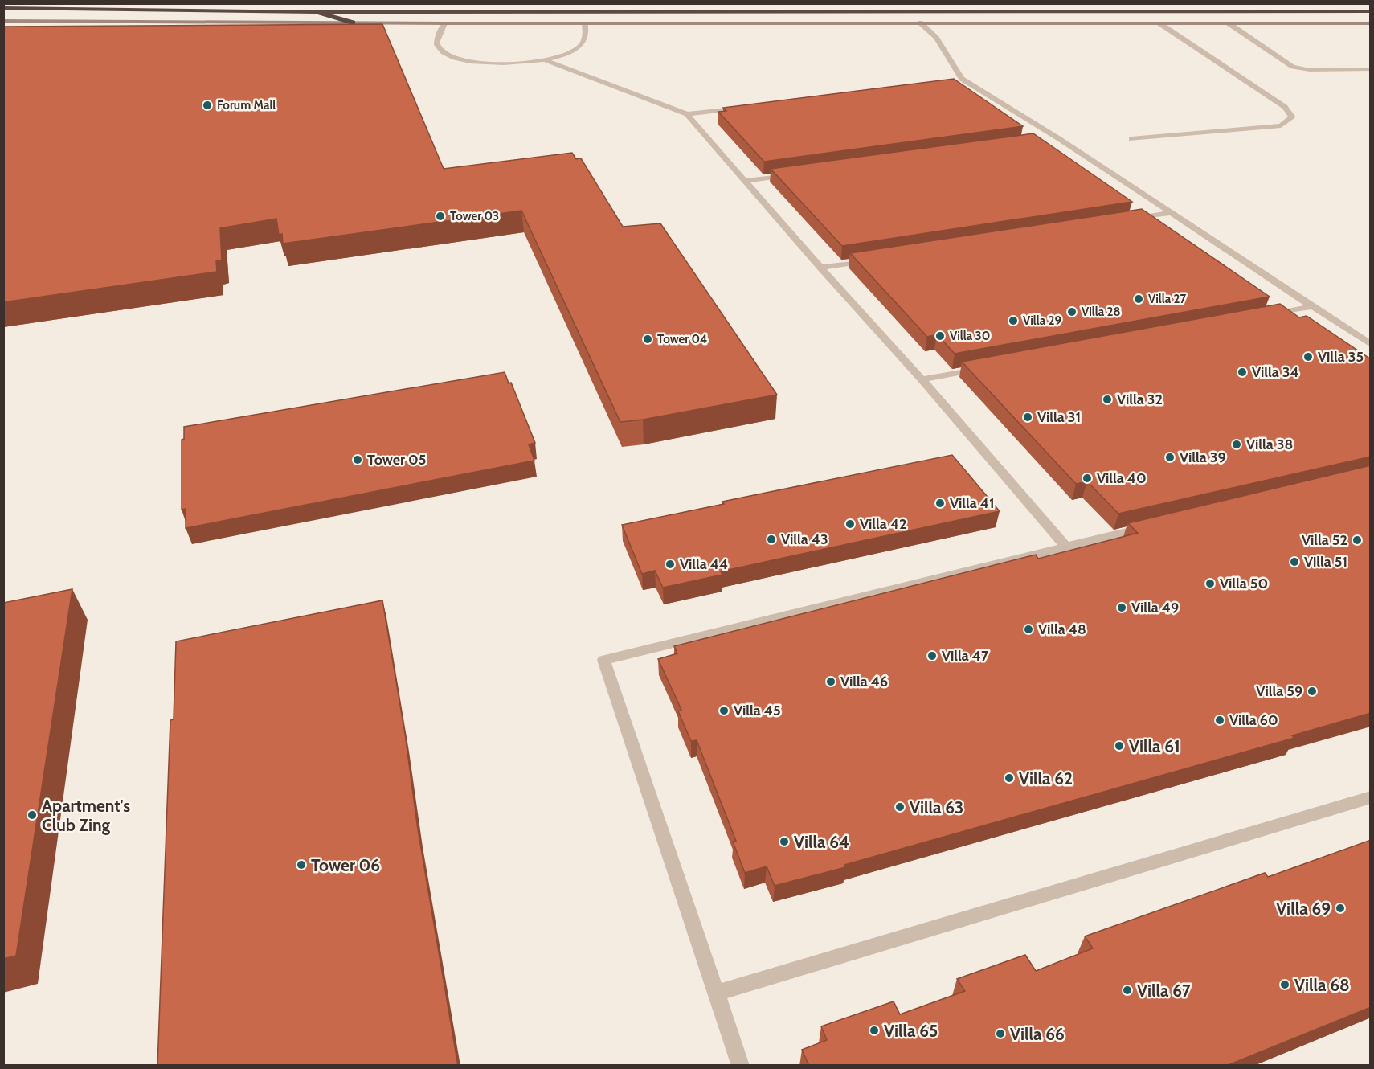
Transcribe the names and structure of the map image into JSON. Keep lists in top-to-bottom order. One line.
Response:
{"places":["Forum Mall","Tower 03","Villa 27","Villa 28","Villa 29","Villa 30","Tower 04","Villa 35","Villa 34","Villa 32","Villa 31","Villa 38","Villa 39","Tower 05","Villa 40","Villa 41","Villa 42","Villa 43","Villa 52","Villa 51","Villa 44","Villa 50","Villa 49","Villa 48","Villa 47","Villa 46","Villa 59","Villa 45","Villa 60","Villa 61","Villa 62","Villa 63","Apartment's Club Zing","Villa 64","Tower 06","Villa 69","Villa 68","Villa 67","Villa 65","Villa 66"]}
